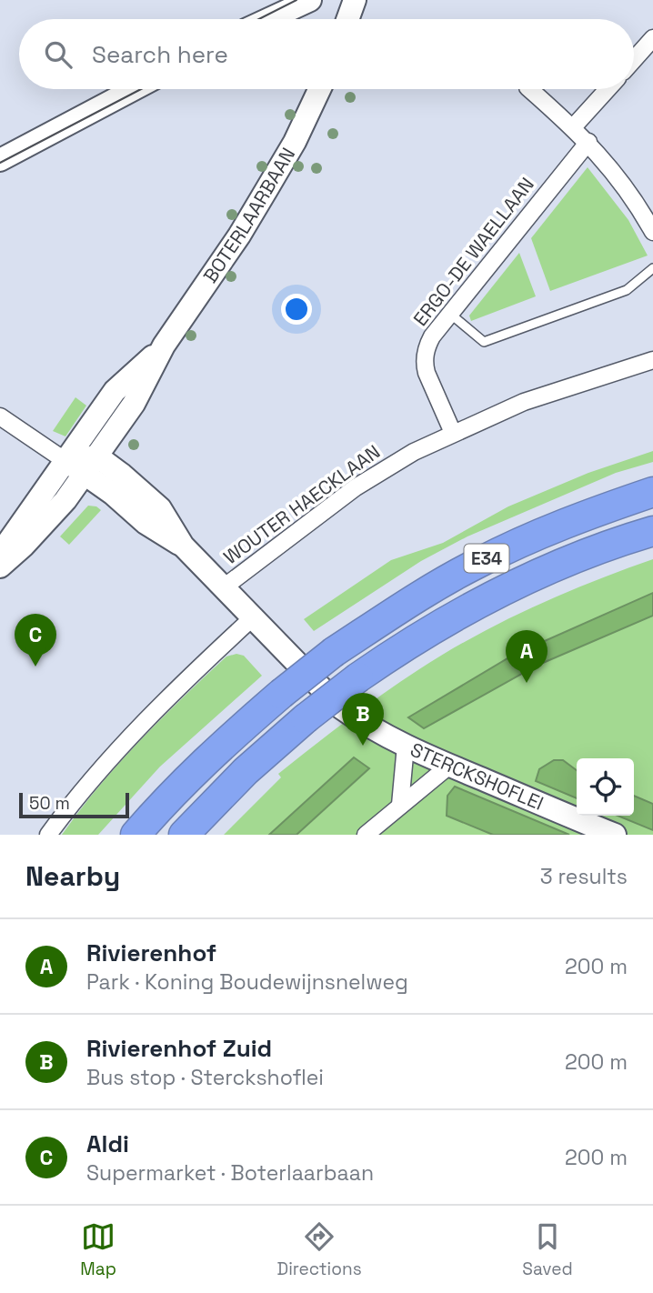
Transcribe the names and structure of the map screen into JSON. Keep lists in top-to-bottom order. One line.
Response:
{"streets":{"highway":["E34"],"street":["BOTERLAARBAAN","ERGO-DE WAELLAAN","WOUTER HAECKLAAN","STERCKSHOFLEI"]},"crossings":[["BOTERLAARBAAN","STERCKSHOFLEI"],["ERGO-DE WAELLAAN","WOUTER HAECKLAAN"],["WOUTER HAECKLAAN","STERCKSHOFLEI"]],"scale_bar":"50 m","page":{"search":"Search here","pins":["C","A","B"],"scale":"50 m","heading":["Nearby","3 results"],"list":[{"mark":"A","name":"Rivierenhof","note":"Park · Koning Boudewijnsnelweg","value":"200 m"},{"mark":"B","name":"Rivierenhof Zuid","note":"Bus stop · Sterckshoflei","value":"200 m"},{"mark":"C","name":"Aldi","note":"Supermarket · Boterlaarbaan","value":"200 m"}],"nav":["Map","Directions","Saved"]}}
